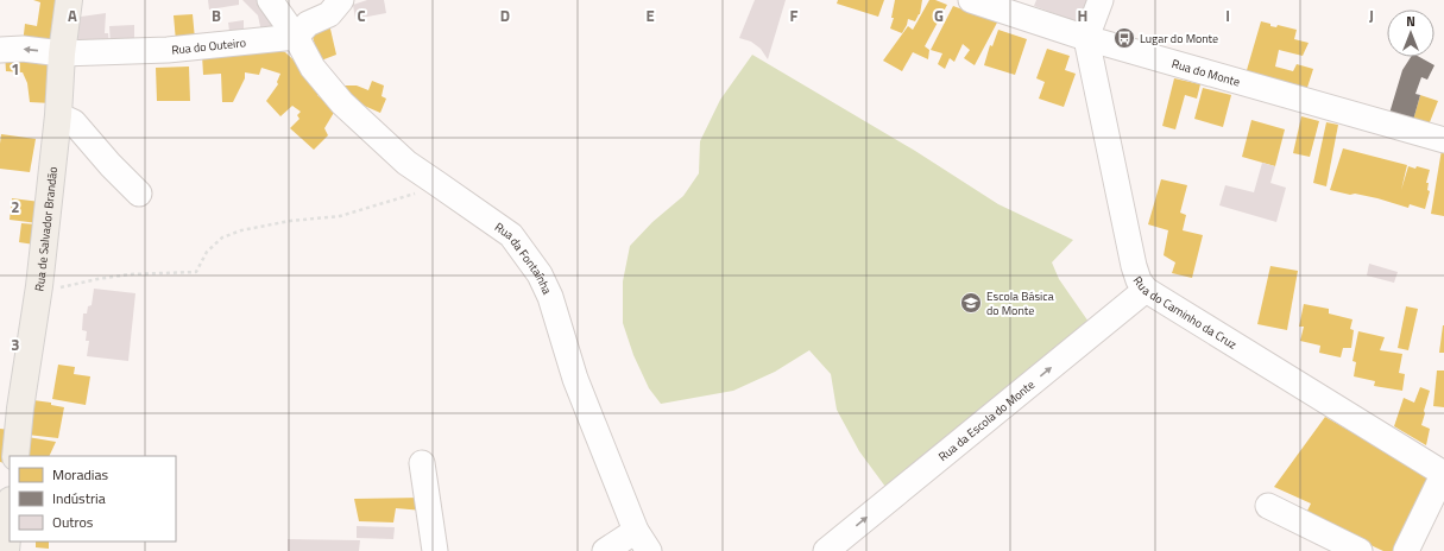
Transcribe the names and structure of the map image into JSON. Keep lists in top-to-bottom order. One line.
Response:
{"streets":{"main road":["Rua de Salvador Brandão"],"street":["Rua do Outeiro","Rua do Monte","Rua da Fontaínha","Rua do Caminho da Cruz","Rua da Escola do Monte"]},"crossings":[["Rua do Outeiro","Rua de Salvador Brandão"],["Rua do Outeiro","Rua da Fontaínha"],["Rua do Monte","Rua do Caminho da Cruz"],["Rua do Caminho da Cruz","Rua da Escola do Monte"]],"one_way":["Rua da Escola do Monte"],"places":{"bus stop":["Lugar do Monte"],"school or university":["Escola Básica do Monte"]},"legend":["Moradias","Indústria","Outros"],"north":"top","grid":{"columns":["A","B","C","D","E","F","G","H","I","J"],"rows":["1","2","3"]}}
